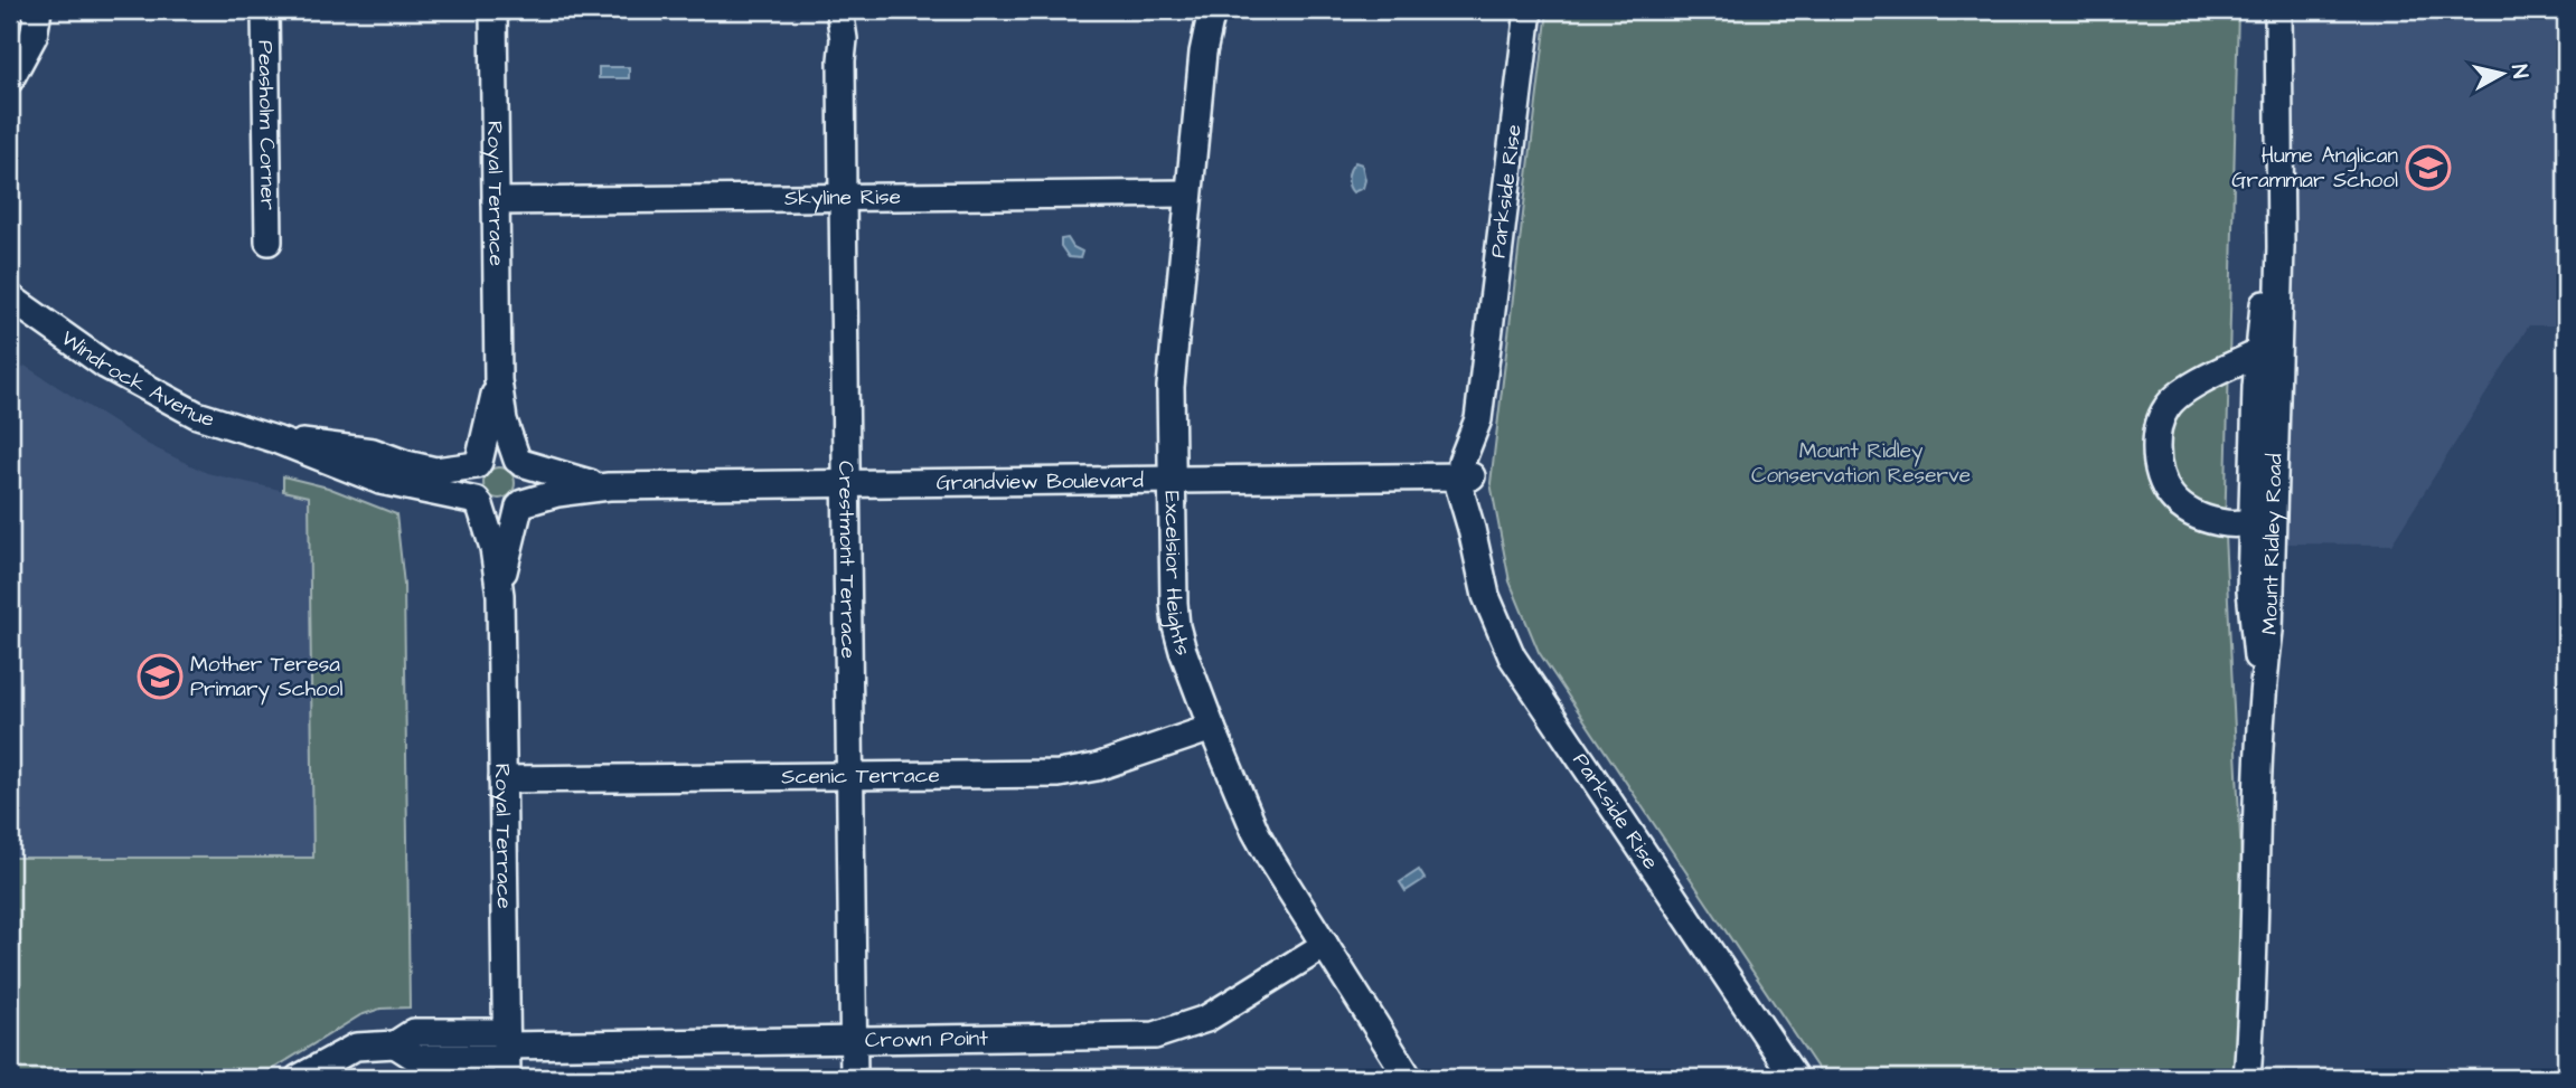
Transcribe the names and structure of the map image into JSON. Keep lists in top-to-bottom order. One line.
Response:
{"streets":{"street":["Peasholm Corner","Parkside Rise","Royal Terrace","Skyline Rise","Windrock Avenue","Grandview Boulevard","Mount Ridley Road","Crestmont Terrace","Excelsior Heights","Scenic Terrace","Crown Point"]},"crossings":[["Parkside Rise","Grandview Boulevard"],["Royal Terrace","Skyline Rise"],["Royal Terrace","Windrock Avenue"],["Royal Terrace","Grandview Boulevard"],["Royal Terrace","Scenic Terrace"],["Royal Terrace","Crown Point"],["Skyline Rise","Crestmont Terrace"],["Skyline Rise","Excelsior Heights"],["Windrock Avenue","Grandview Boulevard"],["Grandview Boulevard","Crestmont Terrace"],["Grandview Boulevard","Excelsior Heights"],["Crestmont Terrace","Scenic Terrace"],["Crestmont Terrace","Crown Point"],["Excelsior Heights","Scenic Terrace"],["Excelsior Heights","Crown Point"]],"parks":["Mount Ridley Conservation Reserve"],"places":{"school or university":["Hume Anglican Grammar School","Mother Teresa Primary School"]},"north":"right"}
